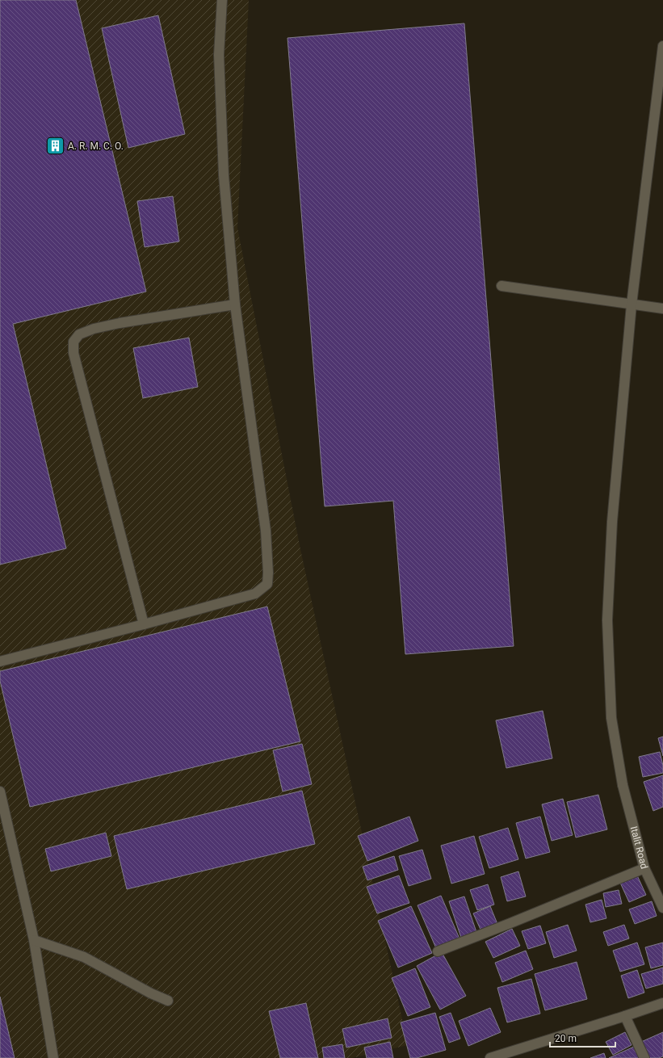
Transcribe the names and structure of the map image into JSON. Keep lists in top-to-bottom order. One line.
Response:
{"streets":{"street":["Italit Road"]},"places":{"building":["A. R. M. C. O."]},"scale_bar":"20 m"}
